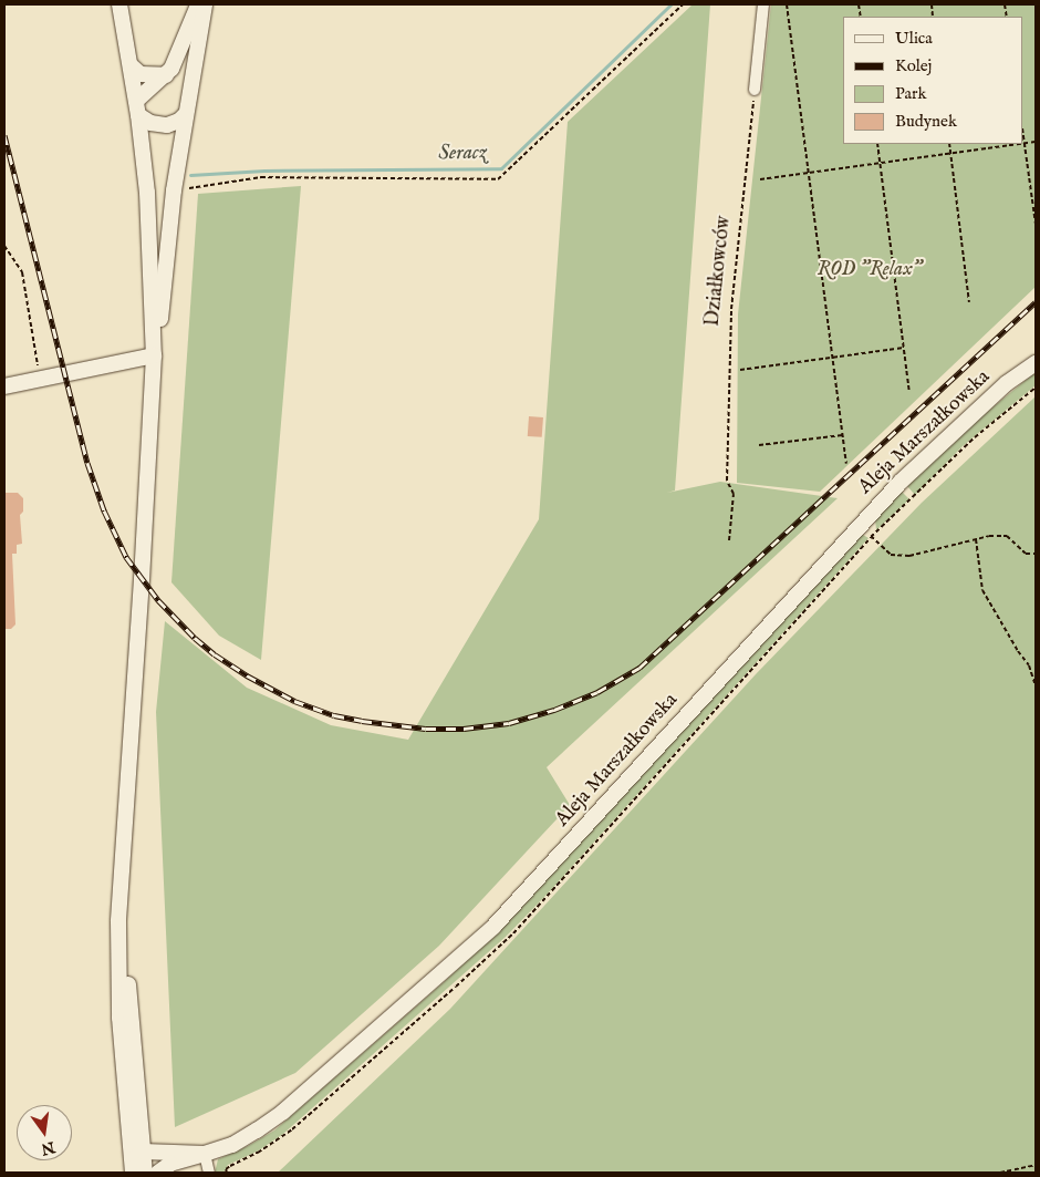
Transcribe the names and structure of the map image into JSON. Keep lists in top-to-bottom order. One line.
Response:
{"streets":{"main road":["Aleja Marszałkowska"],"path":["Działkowców"]},"water":["Seracz"],"parks":["ROD \"Relax\""],"legend":["Ulica","Kolej","Park","Budynek"],"north":"bottom"}
